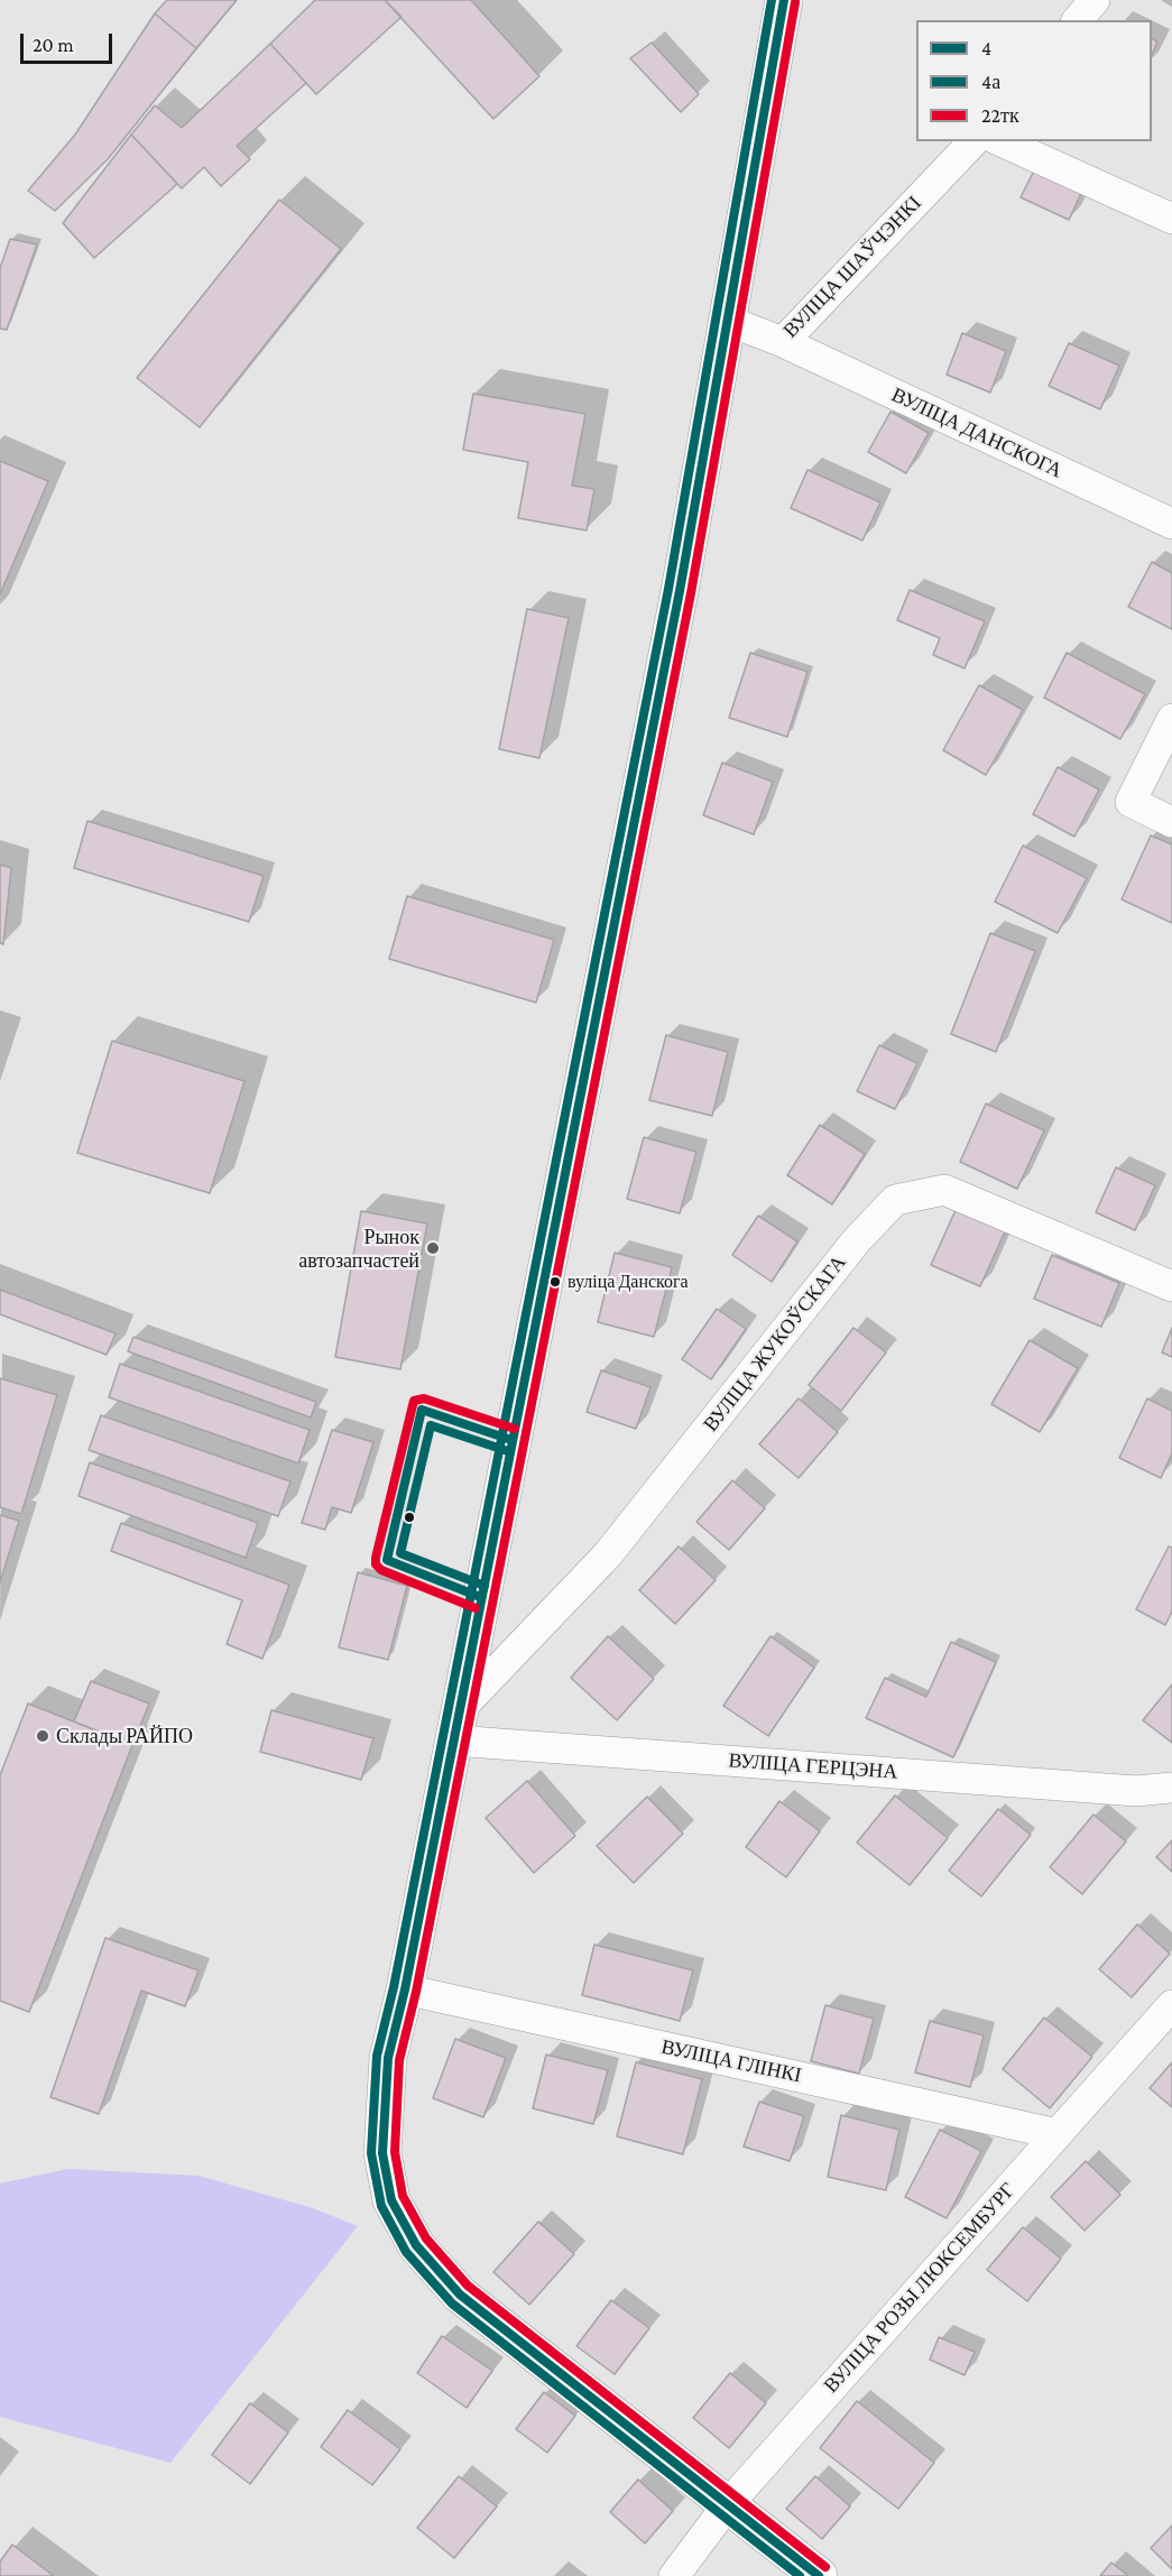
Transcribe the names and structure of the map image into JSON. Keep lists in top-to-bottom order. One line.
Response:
{"streets":{"street":["ВУЛІЦА ШАЎЧЭНКІ","ВУЛІЦА ДАНСКОГА","ВУЛІЦА ЖУКОЎСКАГА","ВУЛІЦА ГЕРЦЭНА","ВУЛІЦА ГЛІНКІ","ВУЛІЦА РОЗЫ ЛЮКСЕМБУРГ"]},"crossings":[["ВУЛІЦА ШАЎЧЭНКІ","ВУЛІЦА ДАНСКОГА"],["ВУЛІЦА ЖУКОЎСКАГА","ВУЛІЦА ГЕРЦЭНА"],["ВУЛІЦА ГЛІНКІ","ВУЛІЦА РОЗЫ ЛЮКСЕМБУРГ"]],"places":["Рынок автозапчастей","вуліца Данскога","Склады РАЙПО"],"lines":["transit line 4","transit line 4а","transit line 22тк"],"legend":["4","4а","22тк"],"scale_bar":"20 m"}
